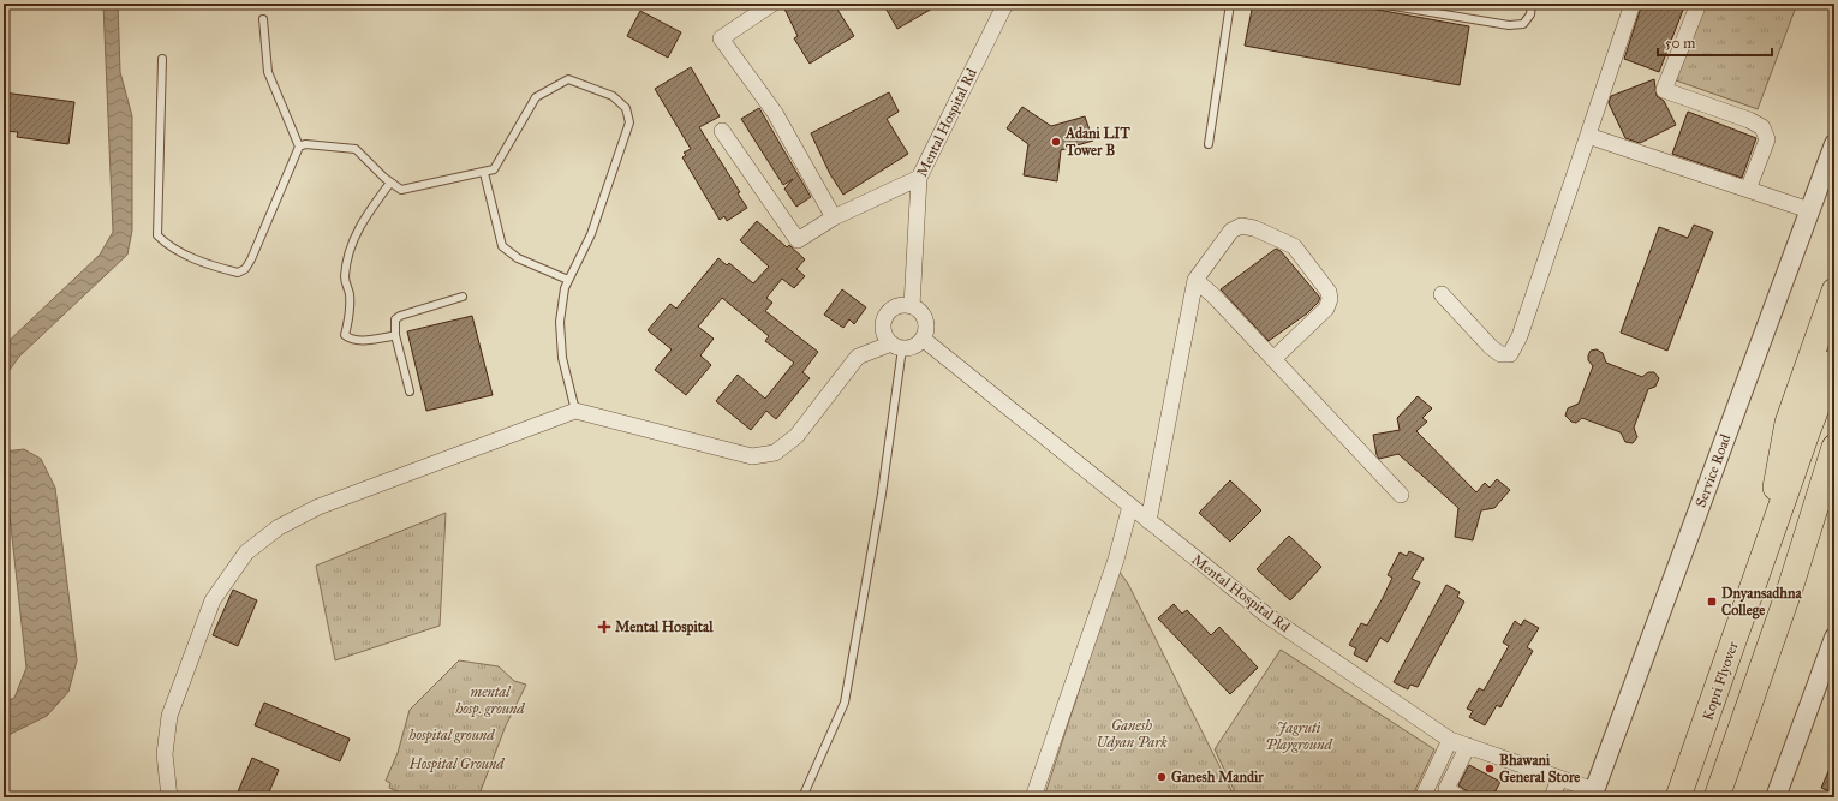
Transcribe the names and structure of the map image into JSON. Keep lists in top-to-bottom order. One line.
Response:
{"streets":{"highway":["Kopri Flyover"],"street":["Mental Hospital Rd","Service Road"]},"crossings":[["Mental Hospital Rd","Service Road"]],"parks":["mental hosp. ground","Ganesh Udyan Park","Jagruti Playground","hospital ground","Hospital Ground"],"places":{"other":["Adani LIT Tower B","Bhawani General Store","Ganesh Mandir"],"transit":["Dnyansadhna College"],"health":["Mental Hospital"]},"scale_bar":"50 m"}
